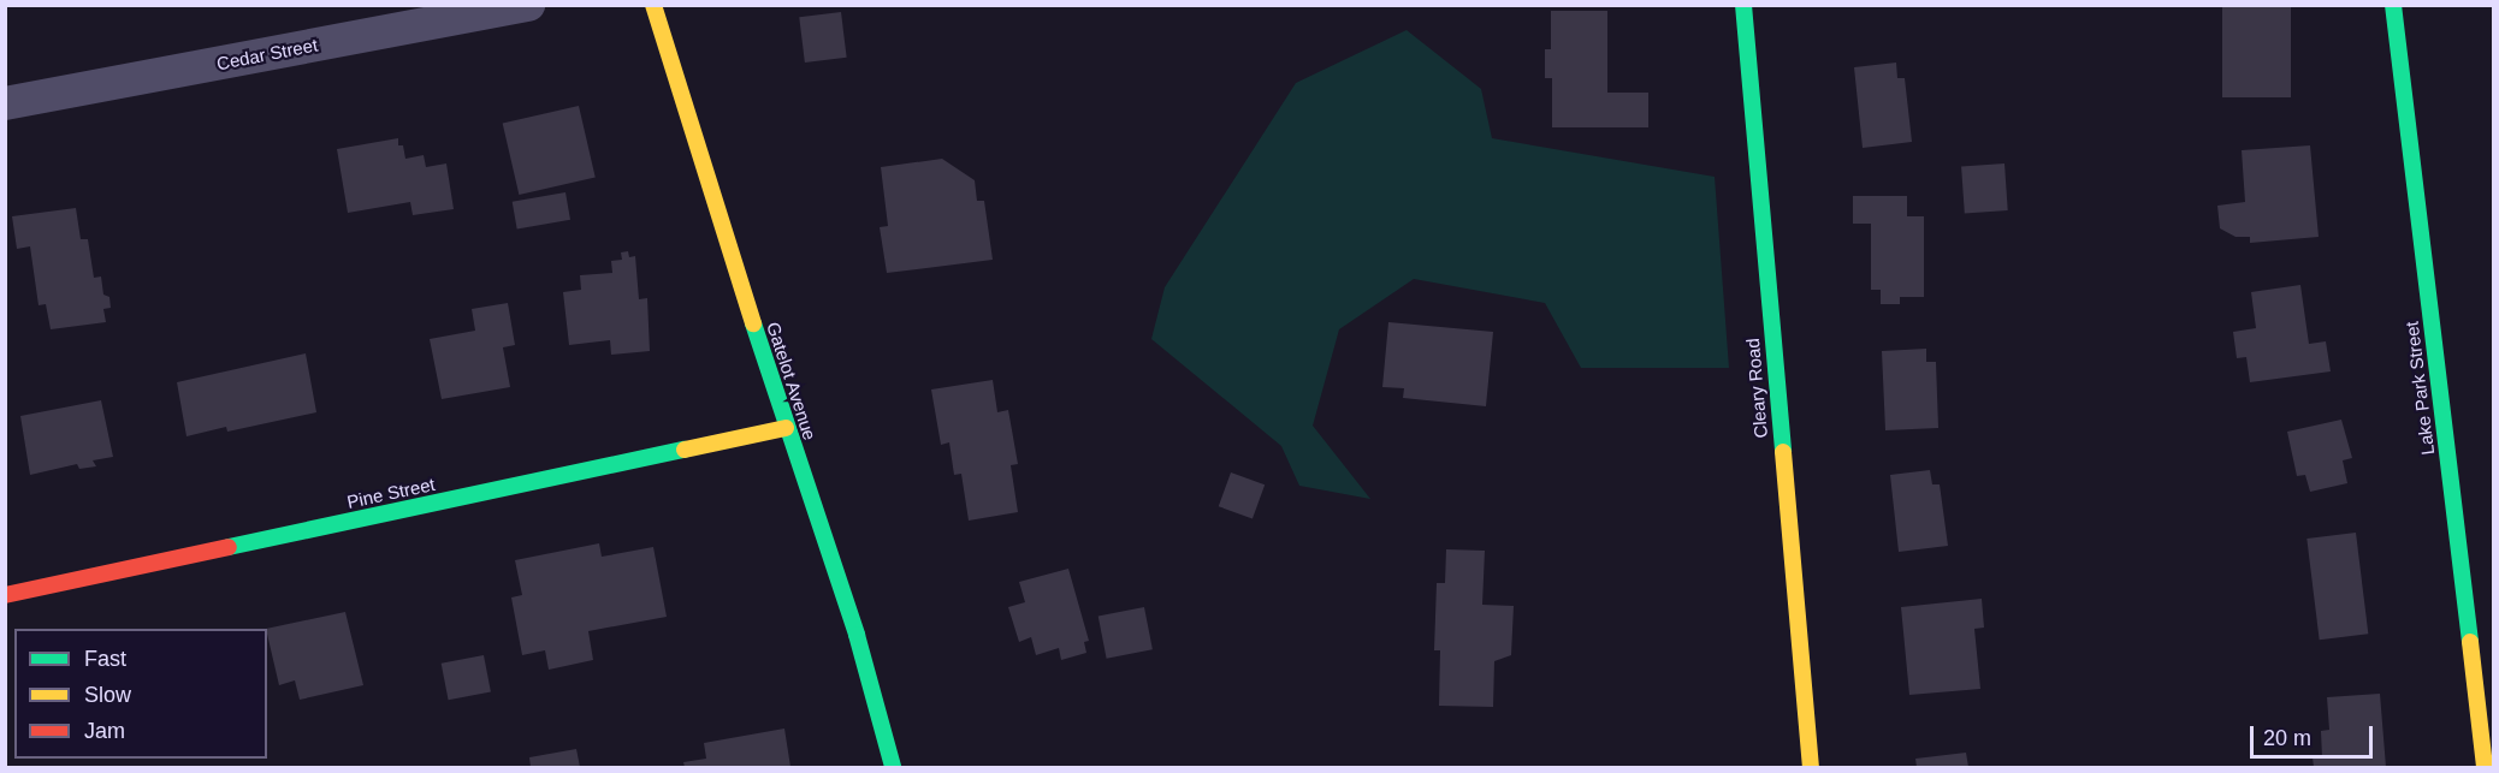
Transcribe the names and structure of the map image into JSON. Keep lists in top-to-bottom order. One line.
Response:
{"streets":{"street":["Cedar Street","Gatelot Avenue","Cleary Road","Lake Park Street","Pine Street"]},"crossings":[["Gatelot Avenue","Pine Street"]],"legend":["Fast","Slow","Jam"],"scale_bar":"20 m"}
